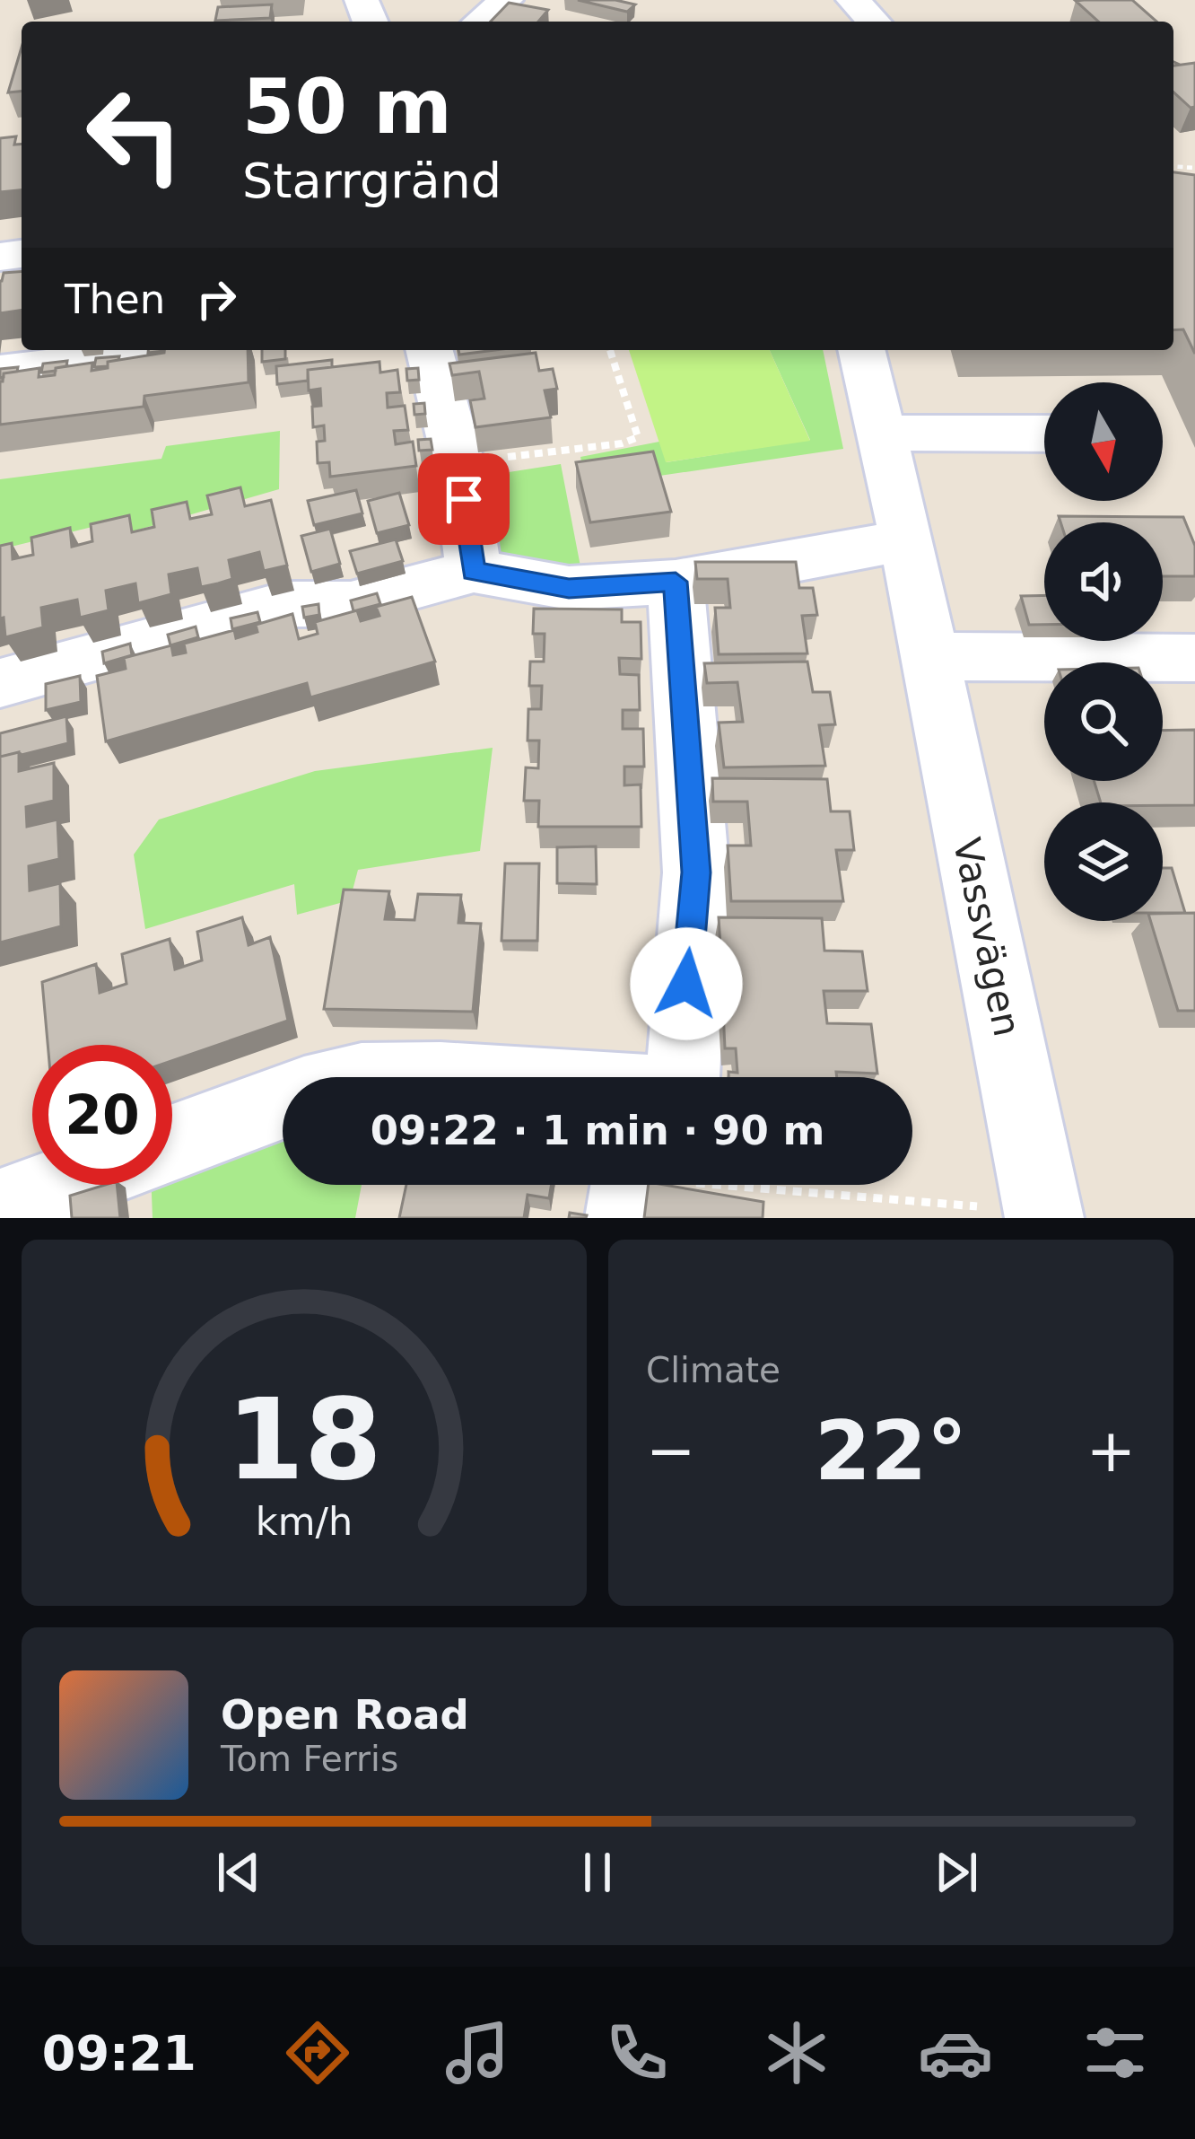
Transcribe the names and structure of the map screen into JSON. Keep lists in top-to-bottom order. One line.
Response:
{"streets":{"street":["Vassvägen"]},"north":"bottom","page":{"turn":["50 m","Starrgränd"],"then":"Then","limit":"20","trip":"09:22 · 1 min · 90 m","tile":"Climate","heat":["−","22°","+"],"song":["Open Road","Tom Ferris"],"tabs":"09:21","gauge":["18","km/h"]}}
